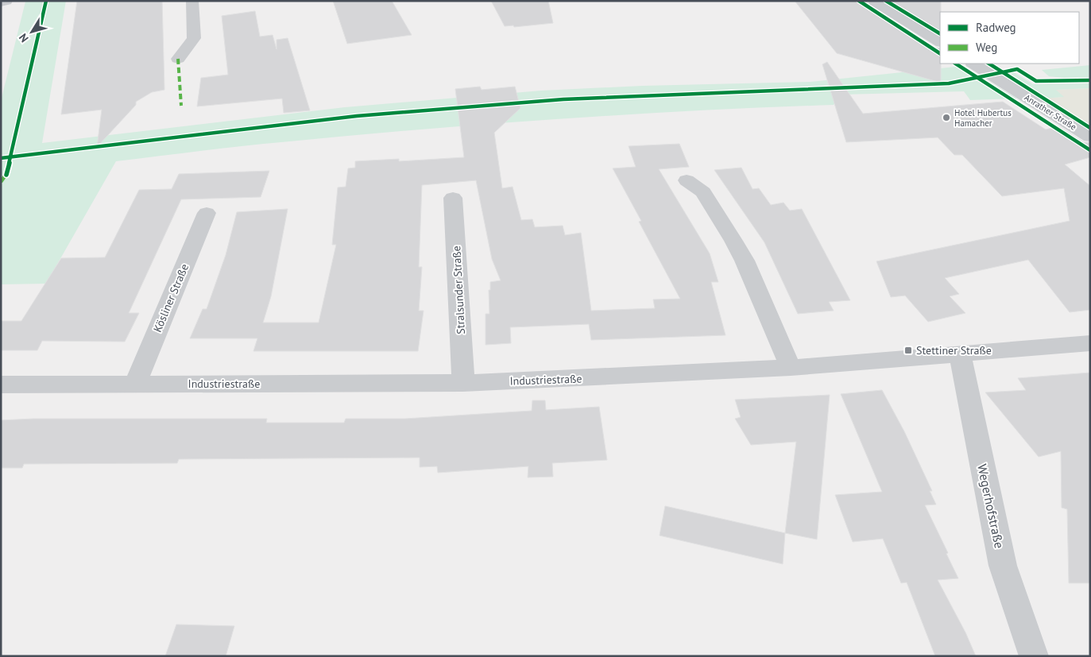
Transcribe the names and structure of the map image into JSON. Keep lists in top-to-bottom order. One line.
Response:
{"streets":{"street":["Anrather Straße","Stralsunder Straße","Kösliner Straße","Industriestraße","Wegerhofstraße"]},"crossings":[["Stralsunder Straße","Industriestraße"],["Kösliner Straße","Industriestraße"],["Industriestraße","Wegerhofstraße"]],"places":{"other":["Hotel Hubertus Hamacher"],"transit":["Stettiner Straße"]},"legend":["Radweg","Weg"],"north":"bottom left"}
